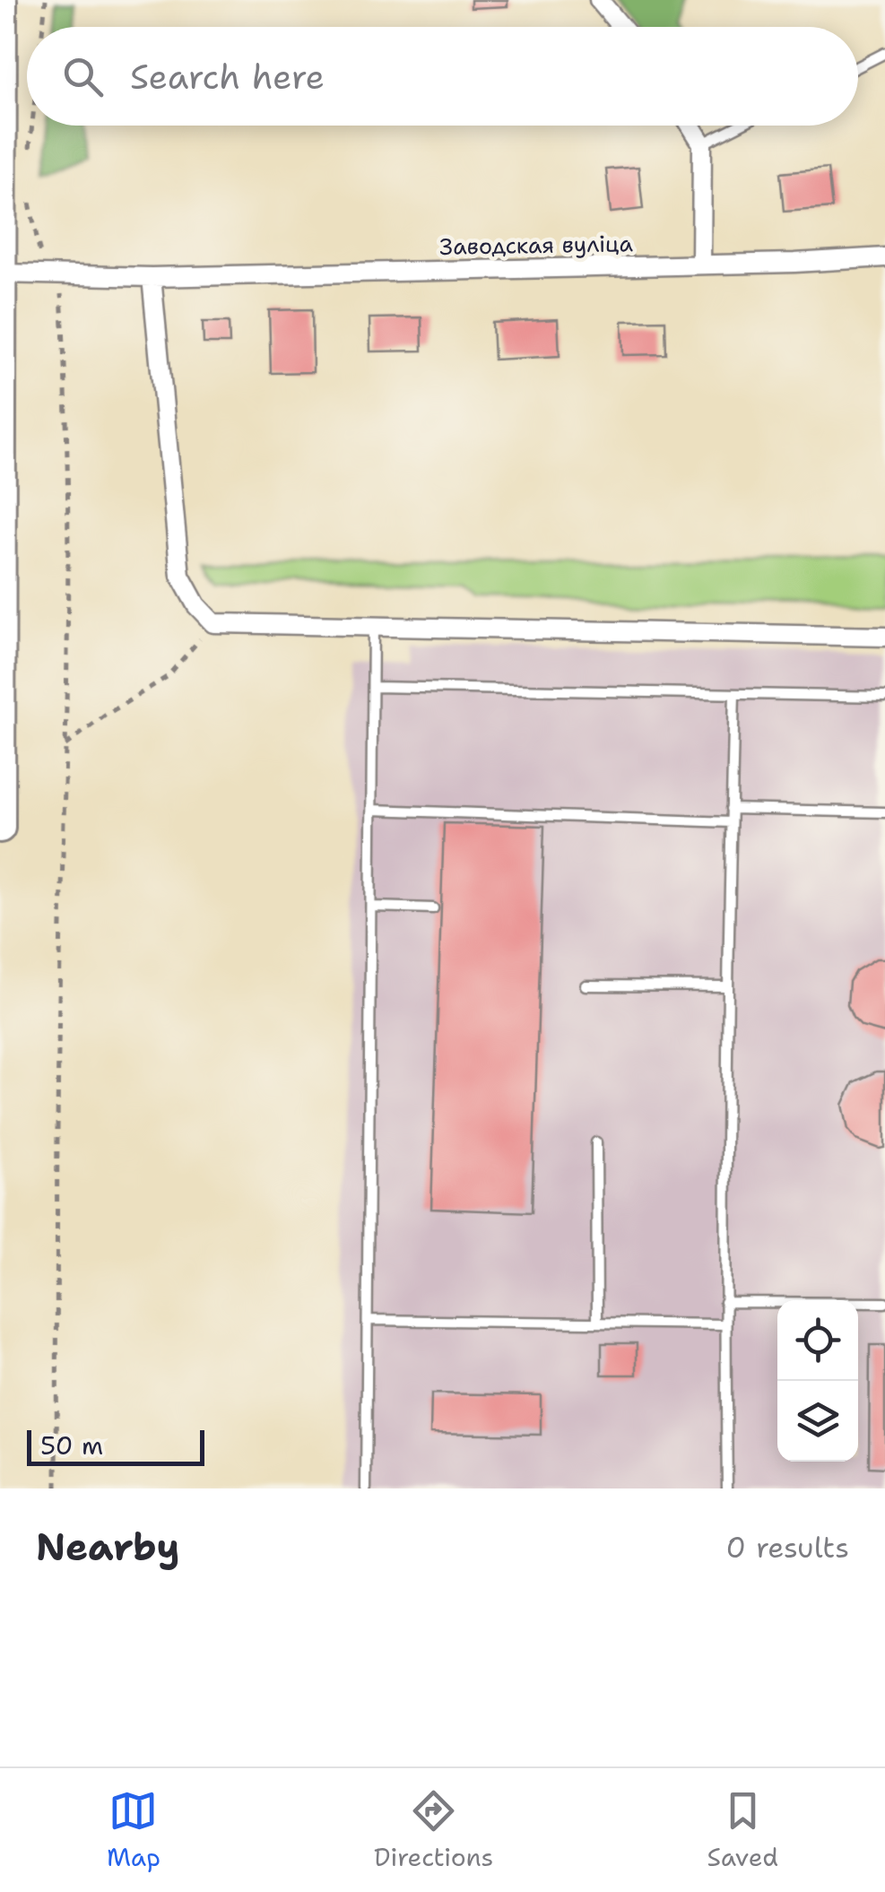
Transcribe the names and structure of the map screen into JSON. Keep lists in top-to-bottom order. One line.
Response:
{"streets":{"street":["Заводская вуліца"]},"scale_bar":"50 m","page":{"search":"Search here","scale":"50 m","heading":["Nearby","0 results"],"nav":["Map","Directions","Saved"]}}
